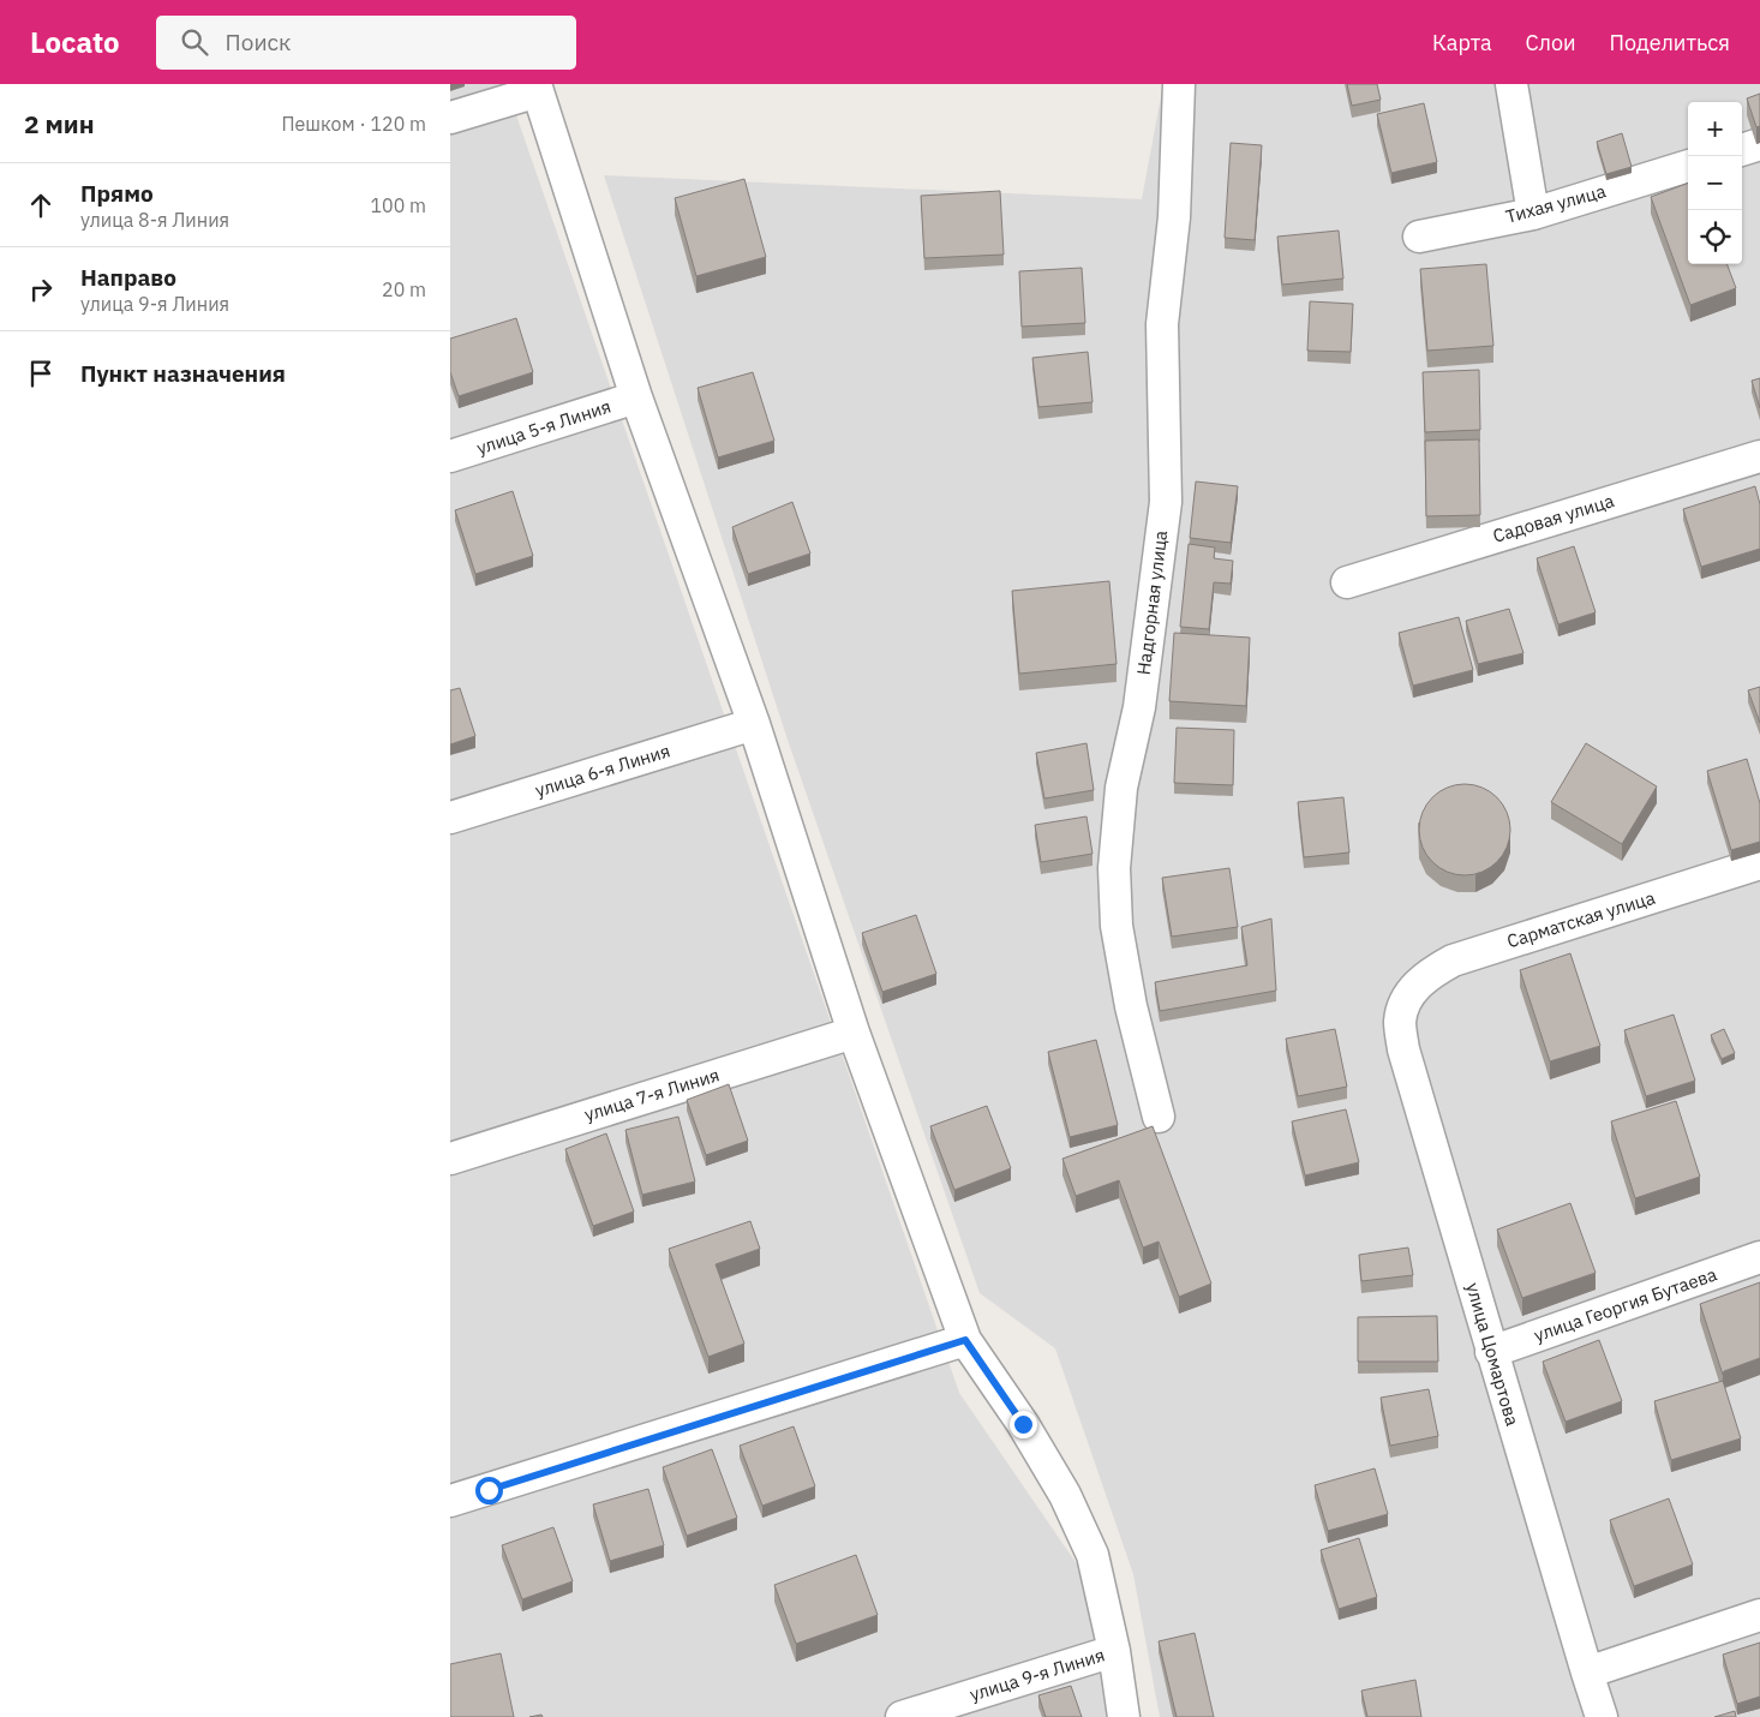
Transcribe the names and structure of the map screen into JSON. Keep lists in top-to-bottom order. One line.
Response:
{"streets":{"street":["Тихая улица","улица 5-я Линия","Садовая улица","Надгорная улица","улица 6-я Линия","Сарматская улица","улица 7-я Линия","улица Георгия Бутаева","улица Цомартова","улица 9-я Линия"]},"crossings":[["улица 5-я Линия","улица 9-я Линия"],["улица 6-я Линия","улица 9-я Линия"],["Сарматская улица","улица Цомартова"],["улица 7-я Линия","улица 9-я Линия"],["улица Георгия Бутаева","улица Цомартова"]],"page":{"header":"Locato","search":"Поиск","nav":["Карта","Слои","Поделиться"],"heading":["2 мин","Пешком · 120 m"],"map_buttons":["+","−"],"list":[["Прямо","улица 8-я Линия","100 m"],["Направо","улица 9-я Линия","20 m"],"Пункт назначения"]}}
